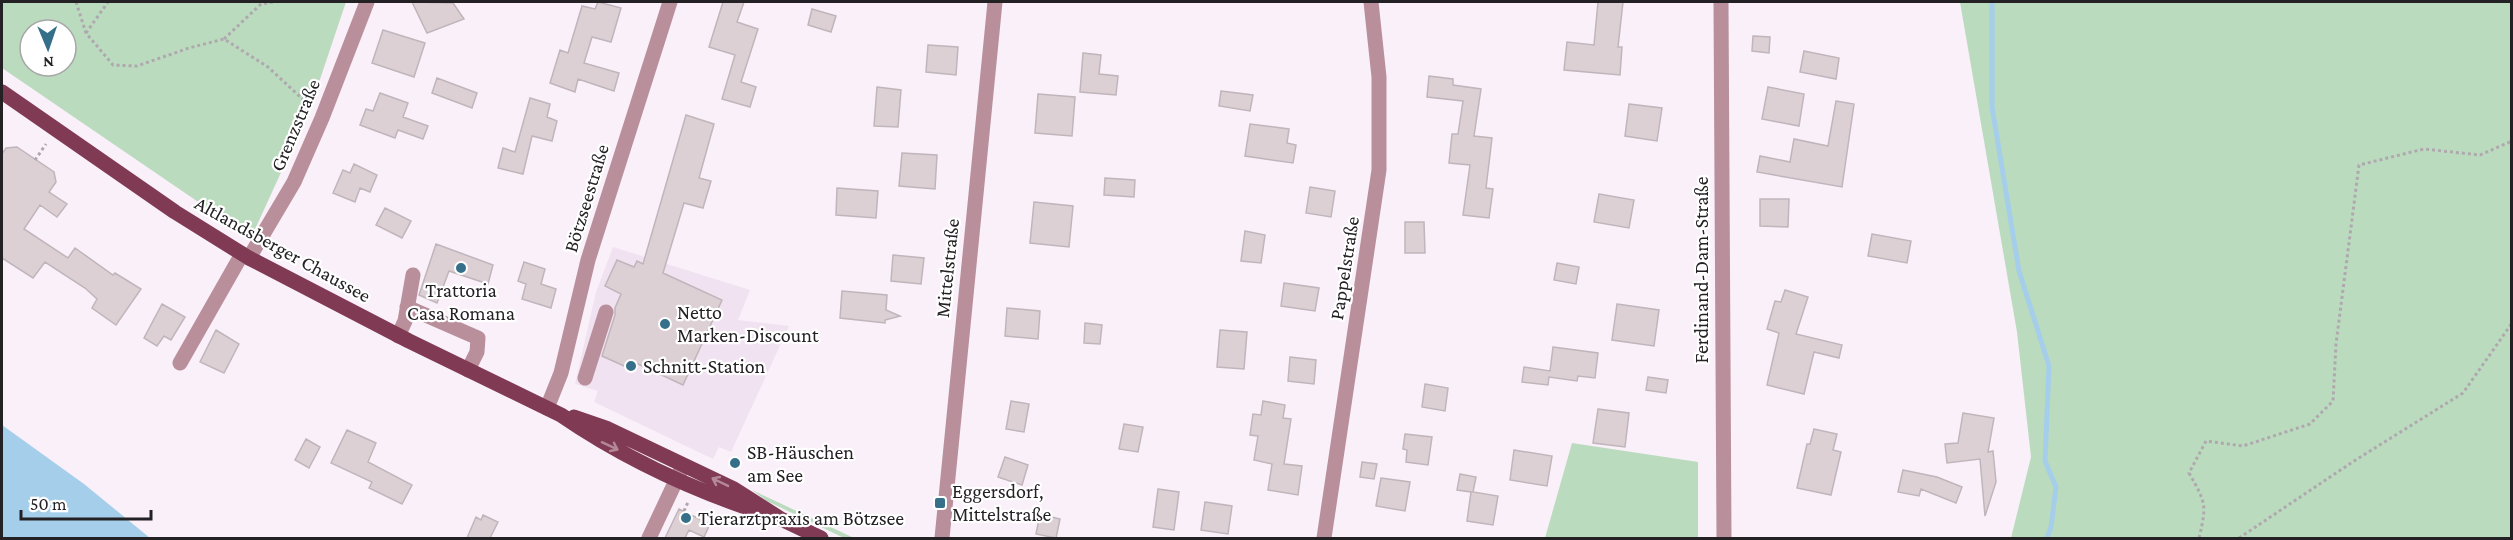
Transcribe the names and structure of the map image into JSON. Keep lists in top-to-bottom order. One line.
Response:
{"streets":{"main road":["Altlandsberger Chaussee"],"street":["Grenzstraße","Bötzseestraße","Mittelstraße","Pappelstraße","Ferdinand-Dam-Straße"]},"crossings":[["Grenzstraße","Altlandsberger Chaussee"],["Bötzseestraße","Altlandsberger Chaussee"]],"places":{"other":["Trattoria Casa Romana","Netto Marken-Discount","Schnitt-Station","SB-Häuschen am See","Tierarztpraxis am Bötzsee"],"transit":["Eggersdorf, Mittelstraße"]},"scale_bar":"50 m","north":"bottom"}
